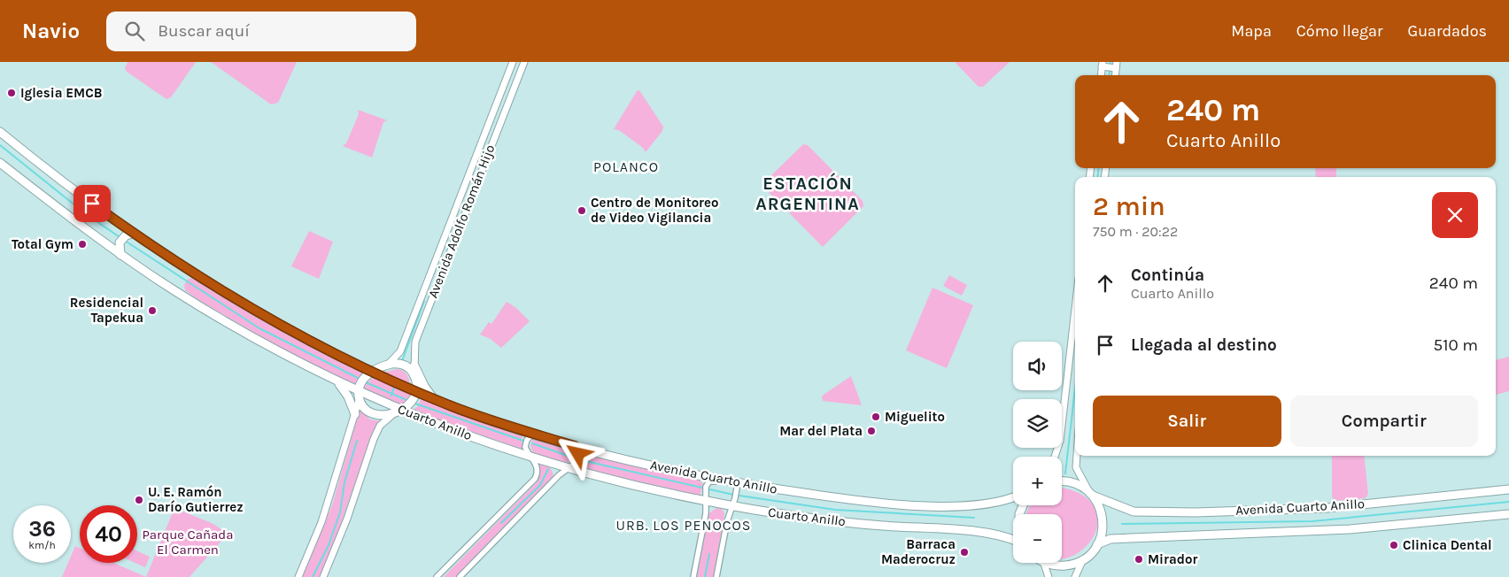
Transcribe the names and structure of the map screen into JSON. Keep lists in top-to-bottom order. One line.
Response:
{"streets":{"highway":["Cuarto Anillo","Avenida Cuarto Anillo"],"main road":["Avenida Adolfo Román Hijo"]},"crossings":[["Avenida Adolfo Román Hijo","Cuarto Anillo"],["Avenida Adolfo Román Hijo","Avenida Cuarto Anillo"],["Cuarto Anillo","Avenida Cuarto Anillo"]],"districts":["POLANCO","ESTACIÓN ARGENTINA","URB. LOS PENOCOS"],"parks":["Parque Cañada El Carmen"],"places":["Iglesia EMCB","Centro de Monitoreo de Video Vigilancia","Total Gym","Residencial Tapekua","Miguelito","Mar del Plata","U. E. Ramón Darío Gutierrez","Clinica Dental","Barraca Maderocruz","Mirador"],"page":{"header":"Navio","search":"Buscar aquí","nav":["Mapa","Cómo llegar","Guardados"],"turn":["240 m","Cuarto Anillo"],"heading":["2 min","750 m · 20:22"],"list":[{"name":"Continúa","note":"Cuarto Anillo","value":"240 m"},{"name":"Llegada al destino","value":"510 m"}],"map_buttons":["+","−"],"buttons":["Salir","Compartir"],"speed":"36 km/h","limit":"40"}}
